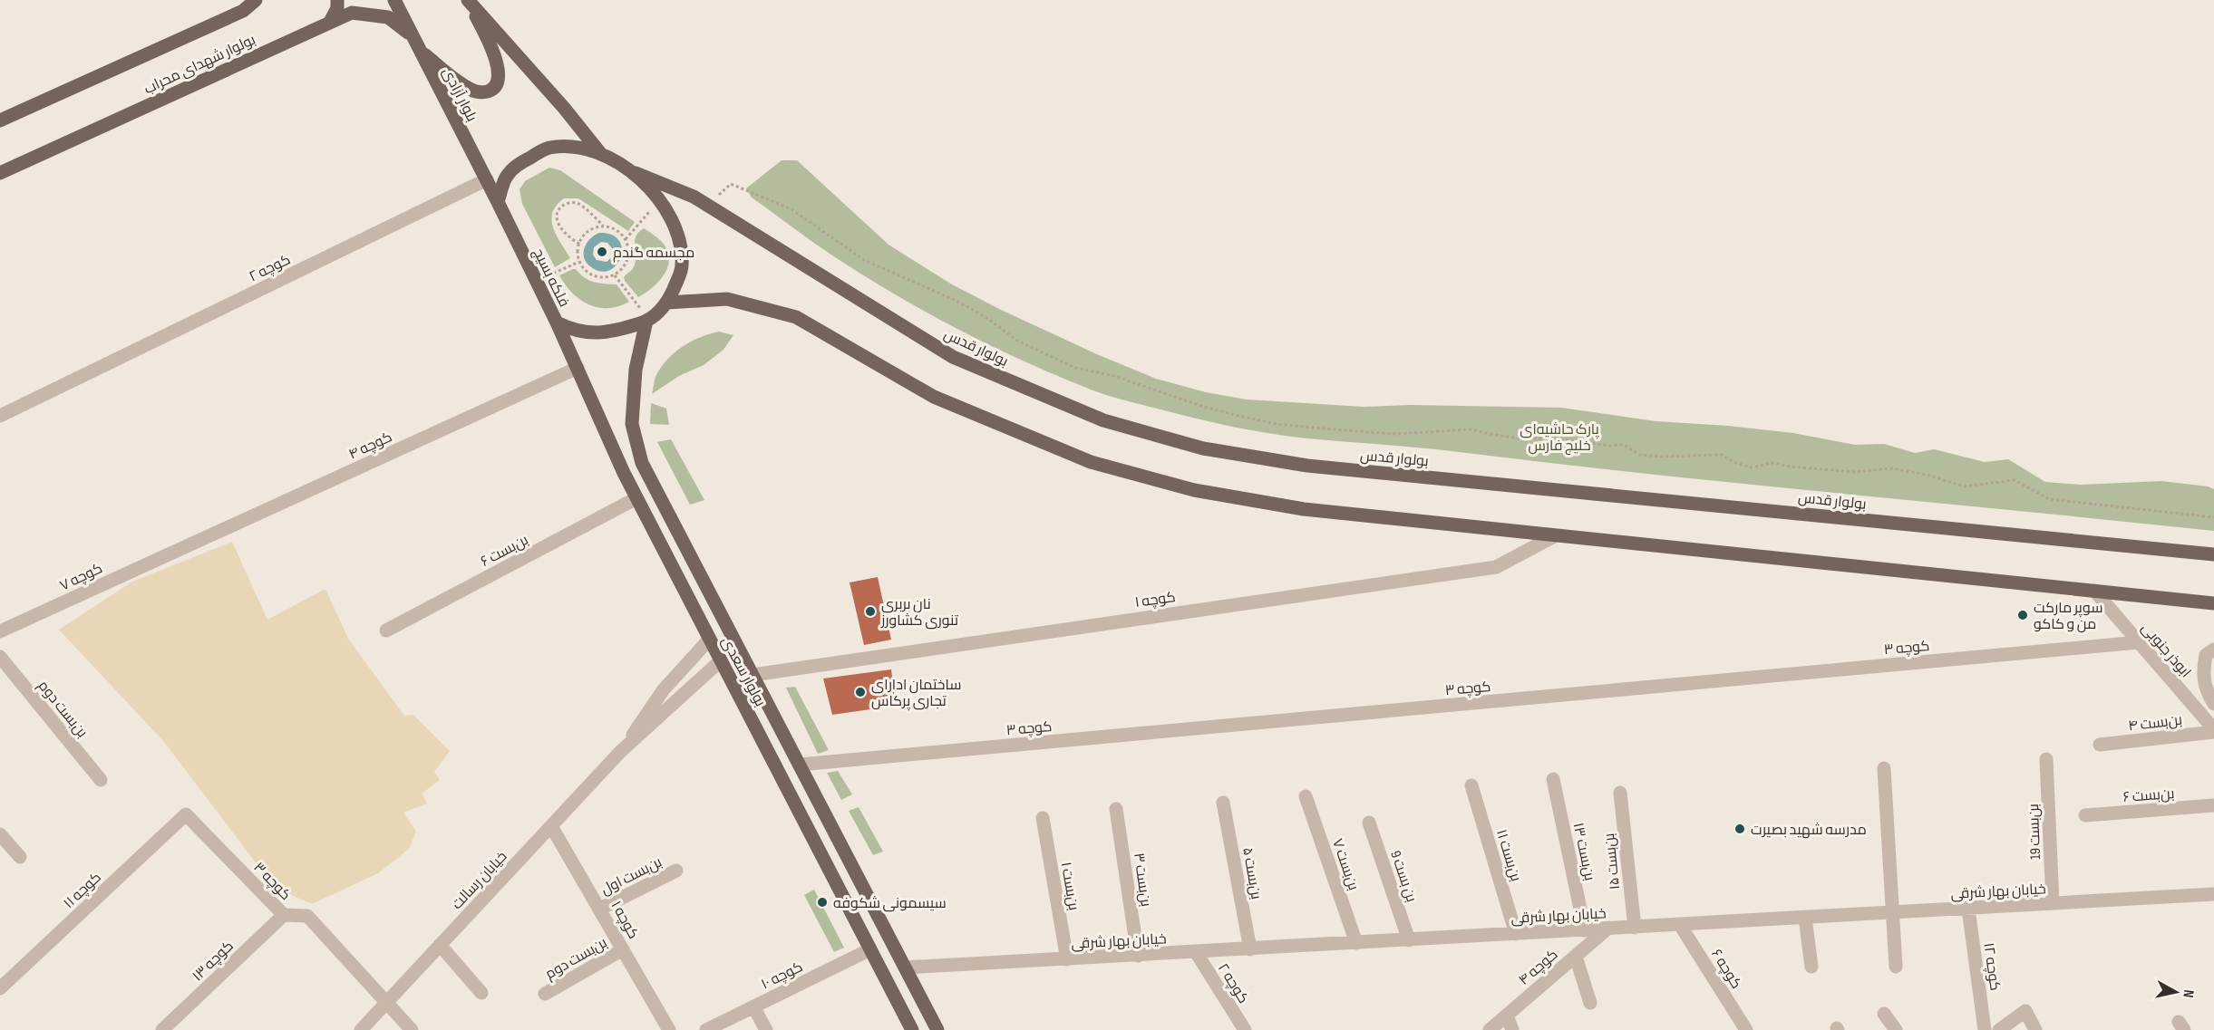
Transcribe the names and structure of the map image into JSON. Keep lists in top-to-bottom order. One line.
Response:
{"streets":{"main road":["بولوار شهدای محراب","بلوار آزادی","فلکه بسیج","بولوار قدس","بولوار سعدی"],"street":["کوچه ۲","کوچه ۴","بن‌بست ۶","کوچه ۷","کوچه ۱","کوچه ۳","ابوذر جنوبی","بن‌بست دوم","بن‌بست ۴","بن‌بست 19","بن‌بست ۱۳","بن‌بست ۱۱","بن‌بست ۱۵","بن‌بست ۷","بن‌بست ۵","بن‌بست اول","بن بست 9","خیابان رسالت","بن‌بست ۳","بن‌بست ۱","کوچه ۱۱","خیابان بهار شرقی","کوچه ۱۳","کوچه ۱۲","کوچه ۶","کوچه ۱۰"]},"crossings":[["بولوار شهدای محراب","بلوار آزادی"],["بلوار آزادی","کوچه ۲"],["بلوار آزادی","فلکه بسیج"],["کوچه ۲","خیابان بهار شرقی"],["فلکه بسیج","بولوار قدس"],["فلکه بسیج","بولوار سعدی"],["کوچه ۴","کوچه ۷"],["کوچه ۴","بولوار سعدی"],["کوچه ۴","خیابان بهار شرقی"],["بن‌بست ۶","بولوار سعدی"],["کوچه ۱","بولوار سعدی"],["کوچه ۱","بن‌بست دوم"],["کوچه ۱","بن‌بست اول"],["کوچه ۱","خیابان رسالت"],["کوچه ۳","ابوذر جنوبی"],["کوچه ۳","بولوار سعدی"],["کوچه ۳","خیابان رسالت"],["کوچه ۳","کوچه ۱۱"],["کوچه ۳","کوچه ۱۳"],["ابوذر جنوبی","بن‌بست ۴"],["بولوار سعدی","خیابان بهار شرقی"],["بولوار سعدی","کوچه ۱۰"],["بن‌بست 19","خیابان بهار شرقی"],["بن‌بست ۱۳","خیابان بهار شرقی"],["بن‌بست ۱۱","خیابان بهار شرقی"],["بن‌بست ۱۵","خیابان بهار شرقی"],["بن‌بست ۷","خیابان بهار شرقی"],["بن‌بست ۵","خیابان بهار شرقی"],["بن بست 9","خیابان بهار شرقی"],["بن‌بست ۳","خیابان بهار شرقی"],["بن‌بست ۱","خیابان بهار شرقی"],["خیابان بهار شرقی","کوچه ۱۲"],["خیابان بهار شرقی","کوچه ۶"]],"parks":["پارک حاشیه‌ای خلیج فارس"],"places":["مجسمه گندم","نان بربری تنوری کشاورز","سوپر مارکت من و کاکو","ساختمان ادارای تجاری پرکاس","مدرسه شهید بصیرت","سیسمونی شکوفه"],"north":"right"}
